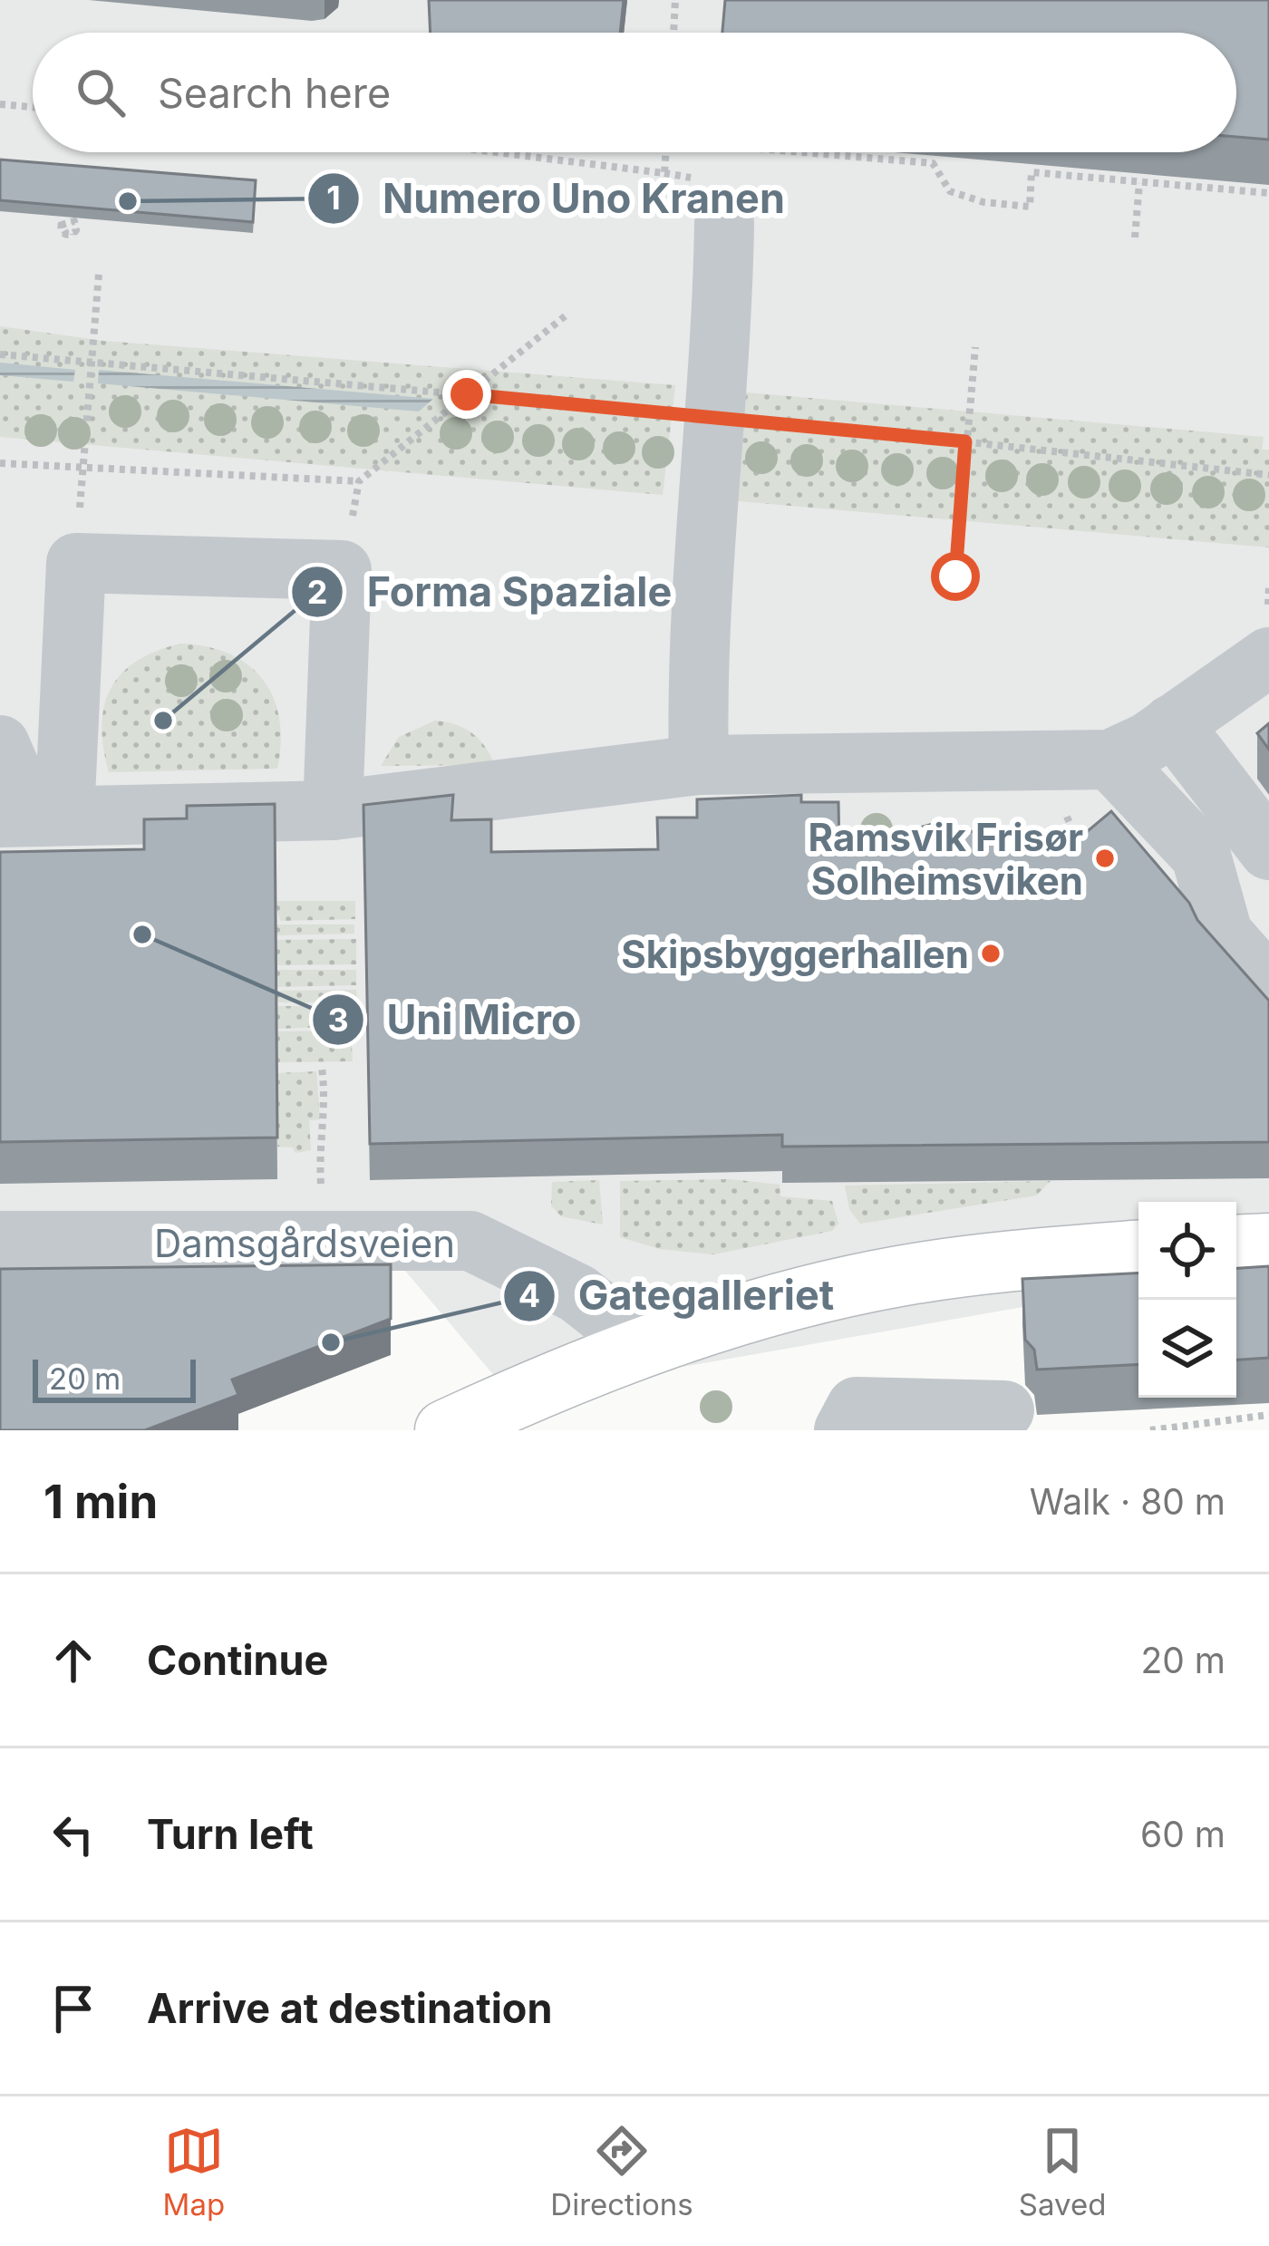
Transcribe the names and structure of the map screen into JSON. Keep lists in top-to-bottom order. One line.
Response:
{"streets":{"street":["Damsgårdsveien"]},"places":["Numero Uno Kranen","Forma Spaziale","Ramsvik Frisør Solheimsviken","Uni Micro","Skipsbyggerhallen","Gategalleriet"],"scale_bar":"20 m","page":{"search":"Search here","scale":"20 m","heading":["1 min","Walk · 80 m"],"list":[["Continue","20 m"],["Turn left","60 m"],"Arrive at destination"],"nav":["Map","Directions","Saved"]}}
